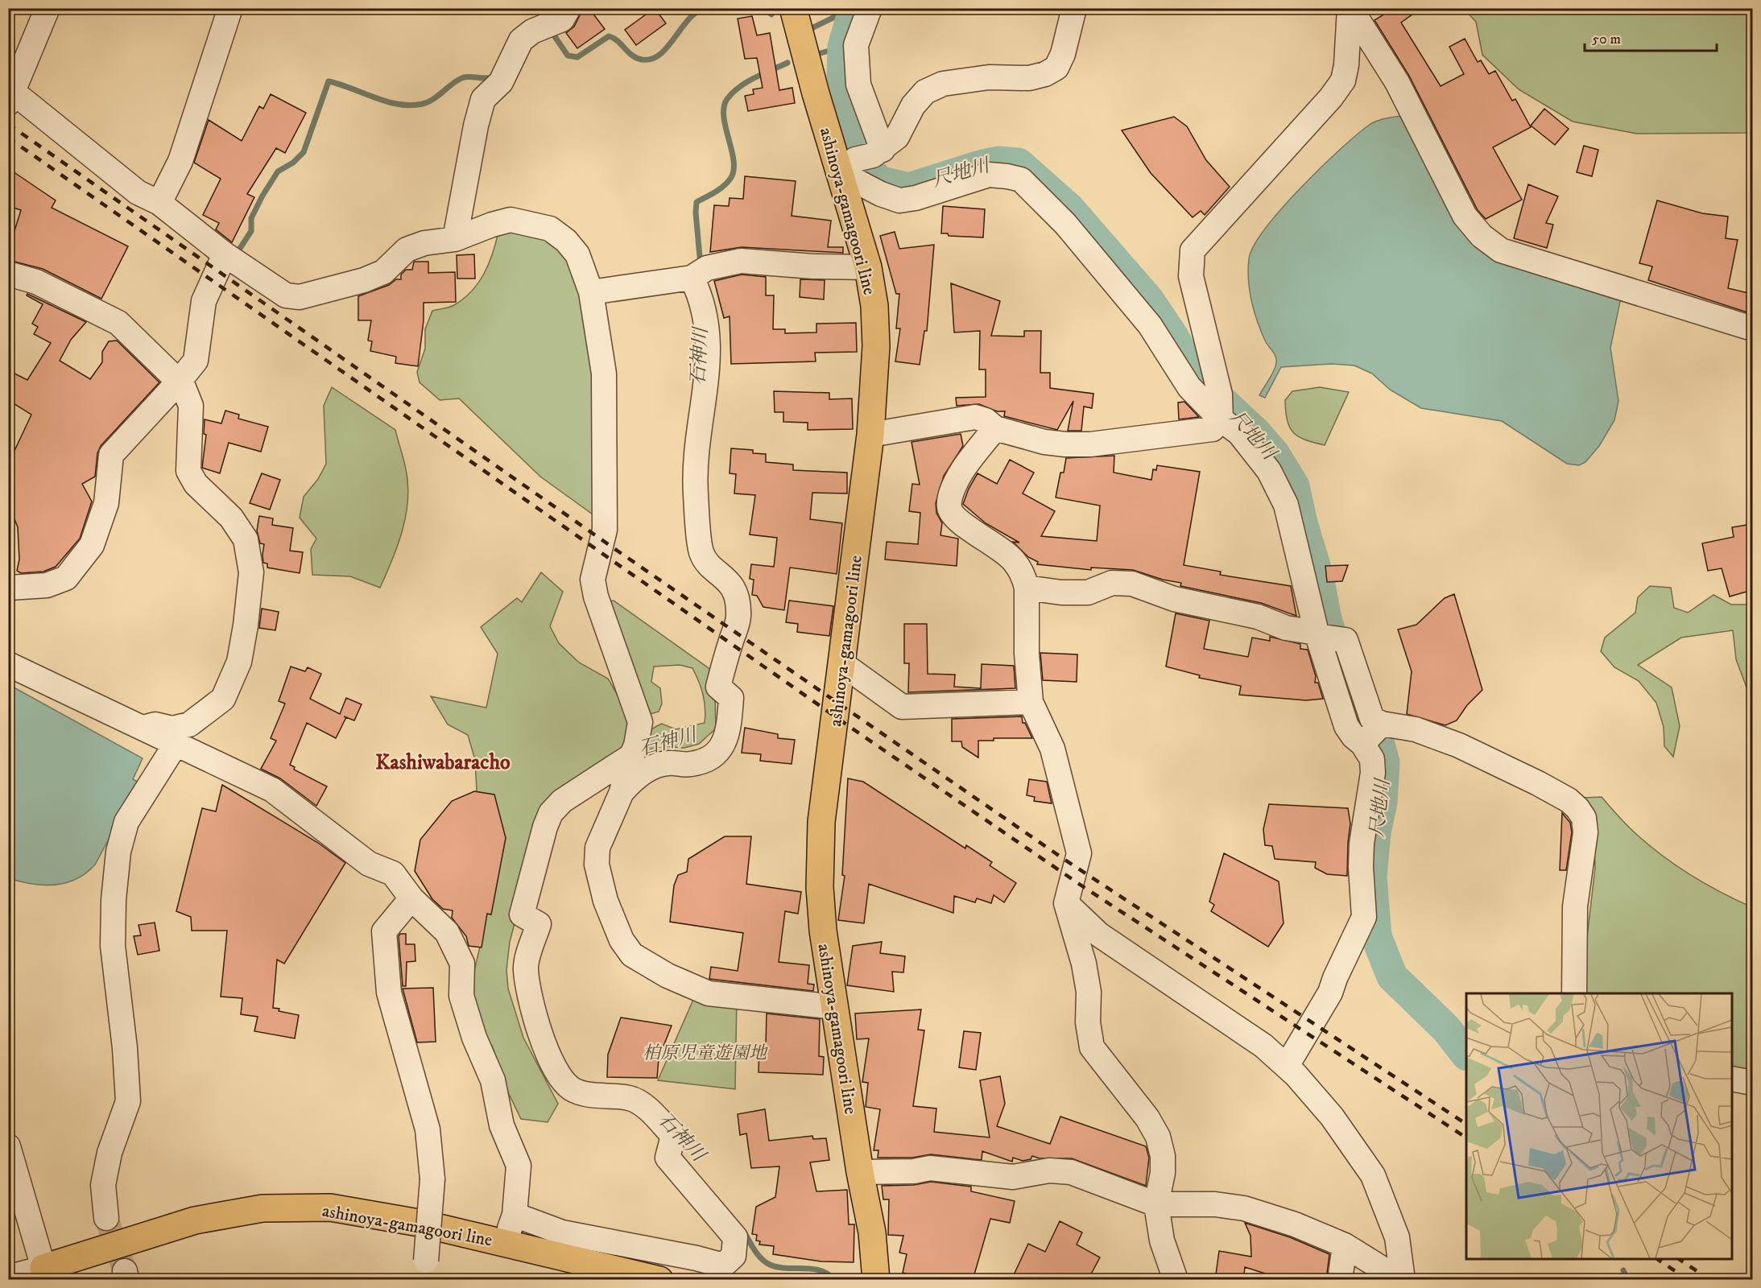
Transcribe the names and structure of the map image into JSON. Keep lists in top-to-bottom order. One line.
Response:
{"streets":{"main road":["ashinoya-gamagoori line"]},"districts":["Kashiwabaracho"],"water":["尺地川","石神川"],"parks":["柏原児童遊園地"],"scale_bar":"50 m"}
